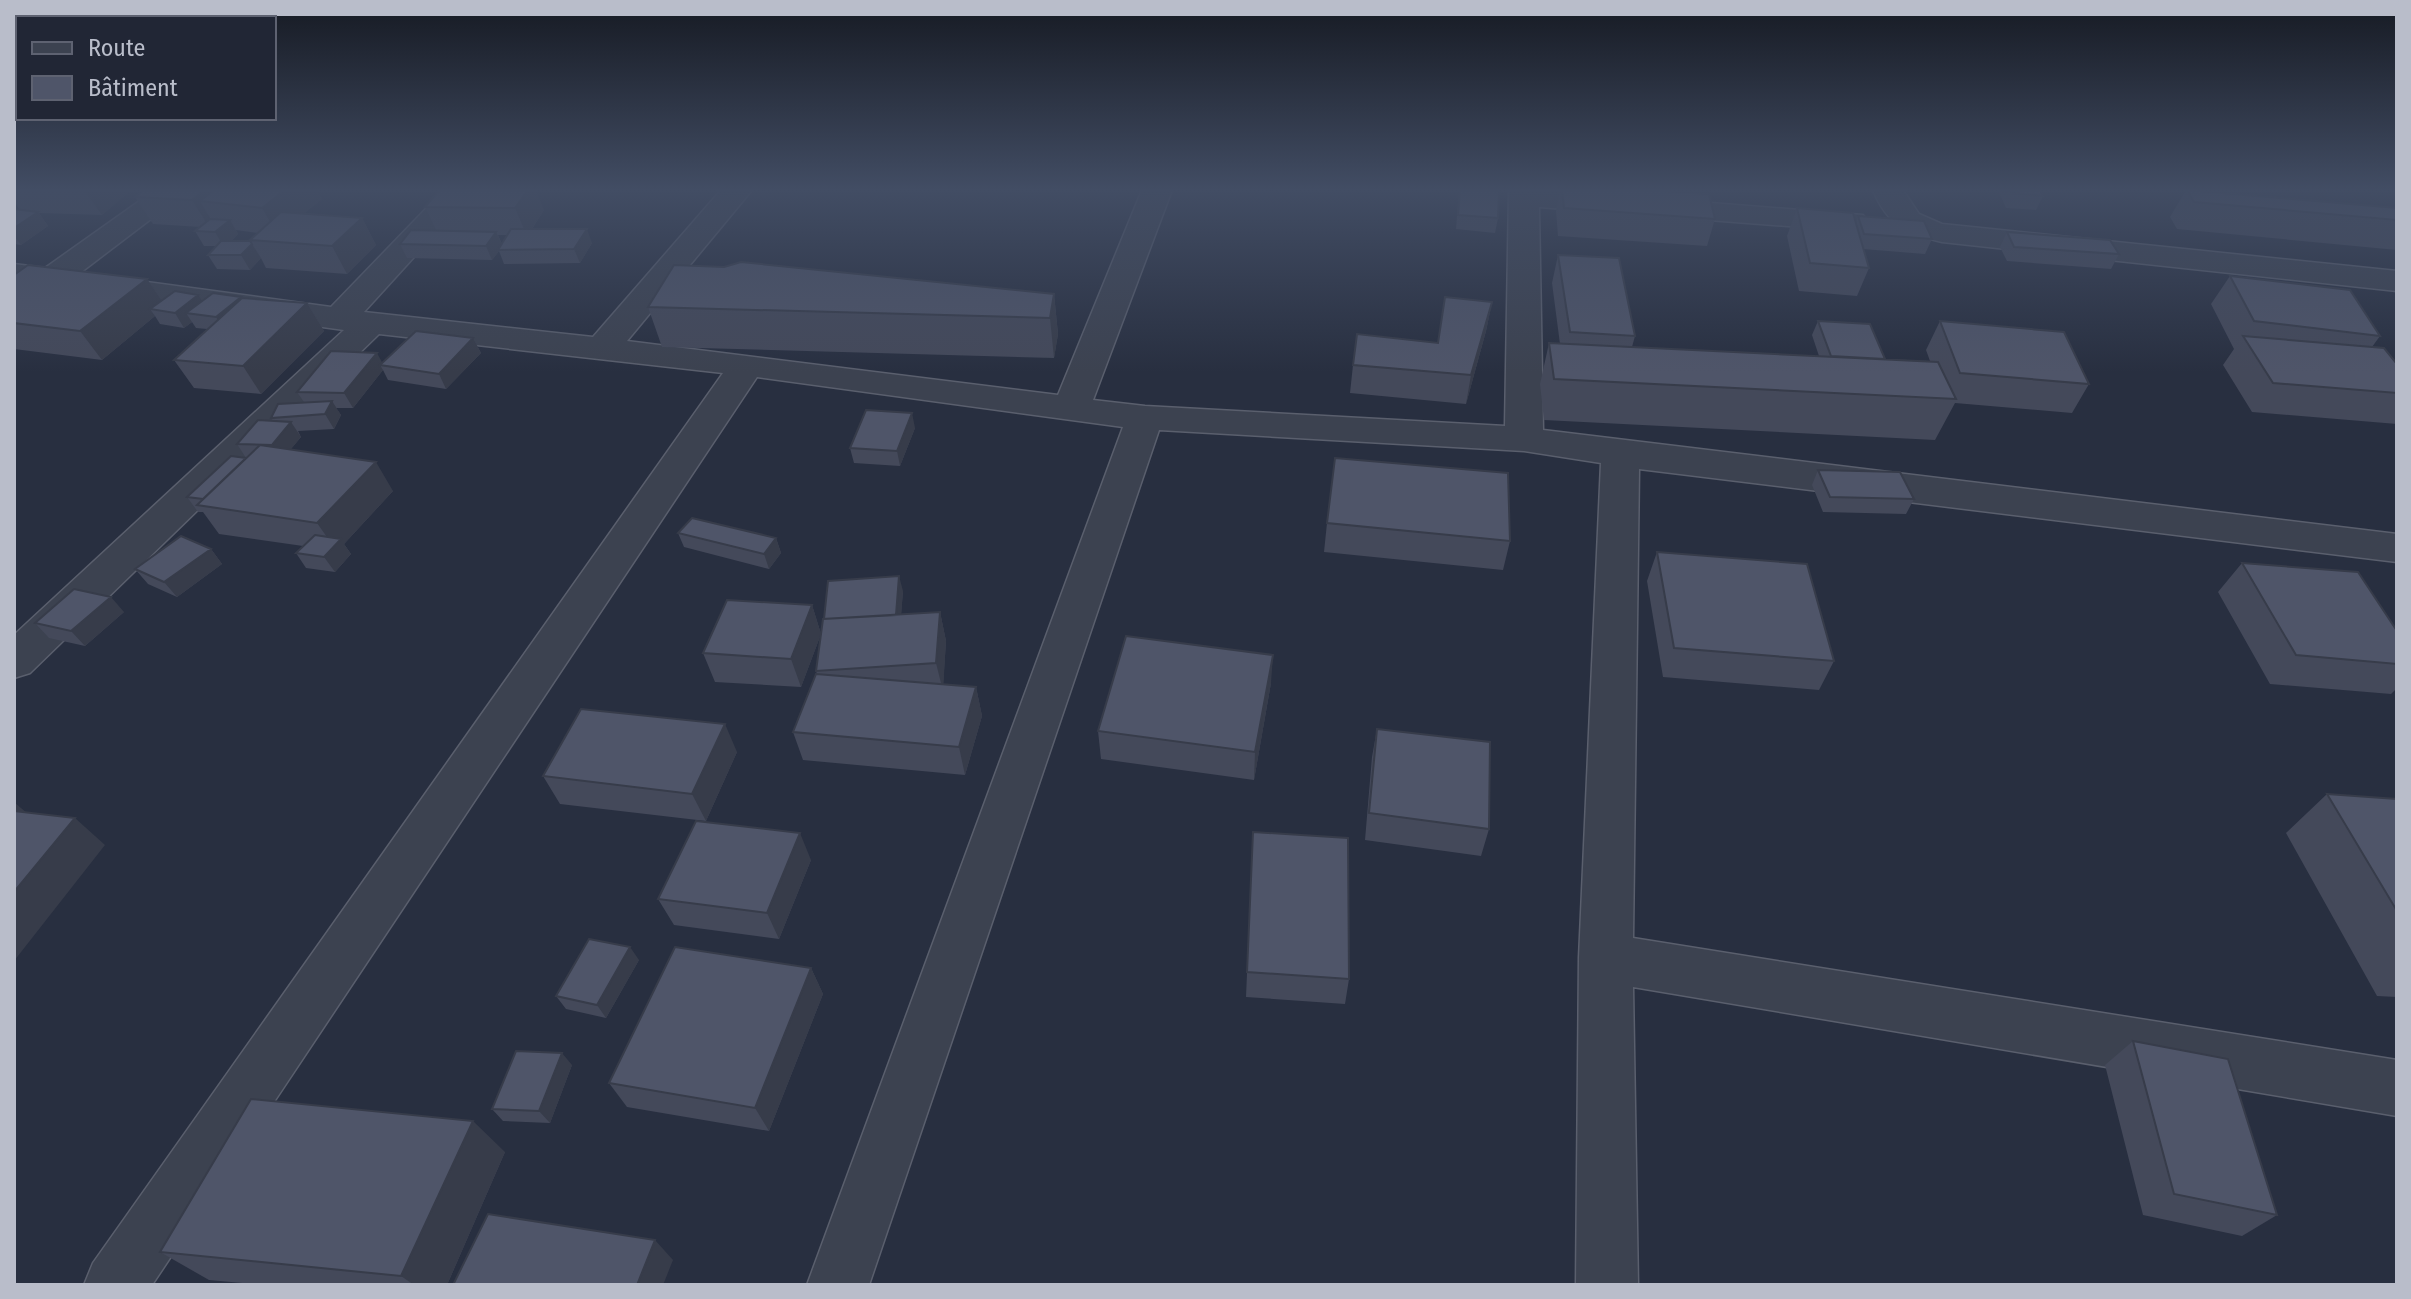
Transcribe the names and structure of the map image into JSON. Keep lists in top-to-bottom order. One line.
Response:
{"legend":["Route","Bâtiment"]}
